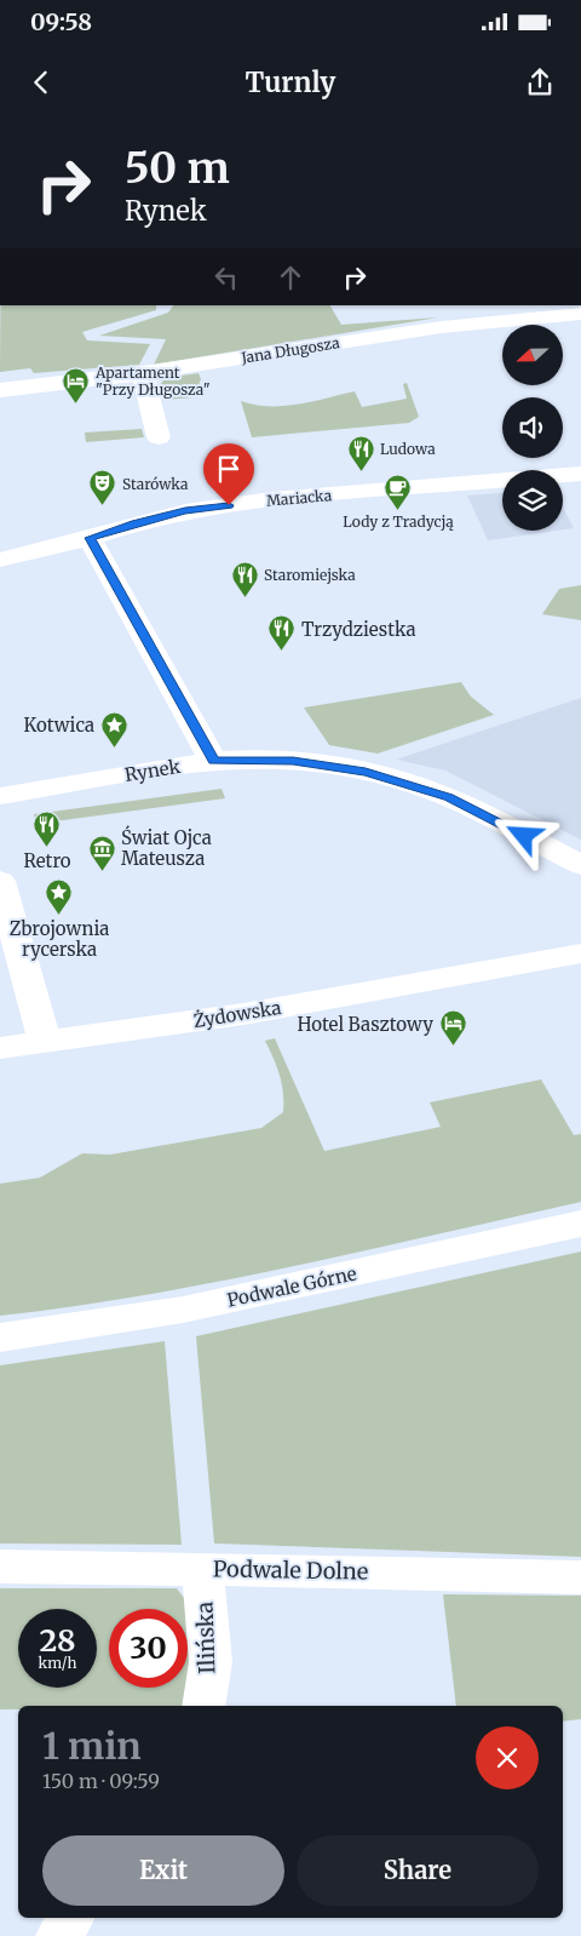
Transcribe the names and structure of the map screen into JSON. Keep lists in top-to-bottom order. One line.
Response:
{"streets":{"street":["Jana Długosza","Mariacka","Rynek","Żydowska","Podwale Górne","Podwale Dolne","Ilińska"]},"crossings":[["Podwale Dolne","Ilińska"]],"places":{"hotel":["Apartament \"Przy Długosza\"","Hotel Basztowy"],"restaurant":["Ludowa","Staromiejska","Trzydziestka","Retro"],"theatre":["Starówka"],"cafe":["Lody z Tradycją"],"place":["Kotwica","Zbrojownia rycerska"],"museum":["Świat Ojca Mateusza"]},"north":"left","page":{"status":"09:58","header":"Turnly","turn":["50 m","Rynek"],"speed":"28 km/h","limit":"30","heading":["1 min","150 m · 09:59"],"buttons":["Exit","Share"]}}
